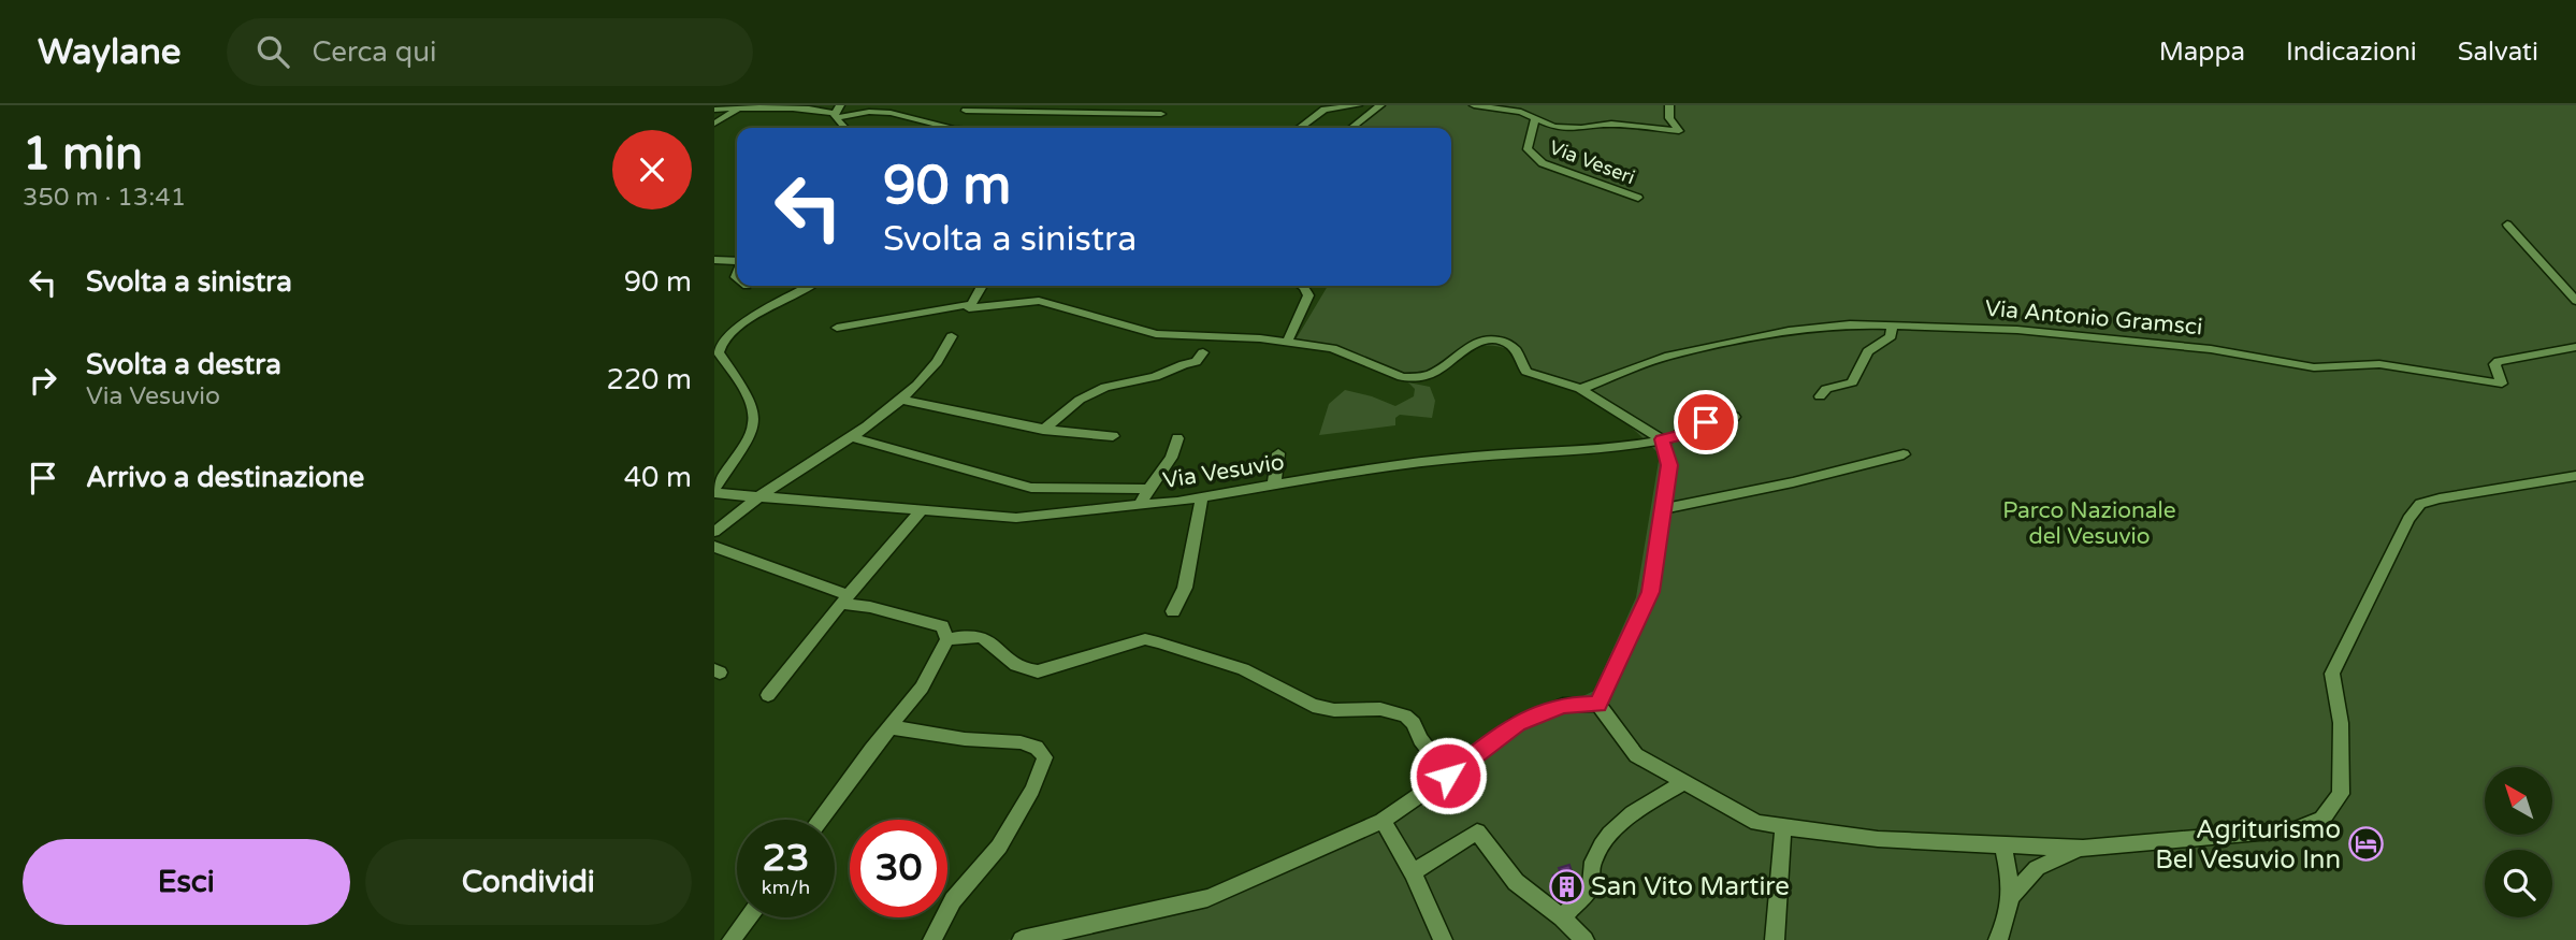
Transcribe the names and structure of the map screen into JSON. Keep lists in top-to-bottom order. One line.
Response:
{"streets":{"street":["Via Veseri","Via Antonio Gramsci","Via Vesuvio"]},"parks":["Parco Nazionale del Vesuvio"],"places":{"hotel":["Agriturismo Bel Vesuvio Inn"],"building":["San Vito Martire"]},"north":"top left","page":{"header":"Waylane","search":"Cerca qui","nav":["Mappa","Indicazioni","Salvati"],"heading":["1 min","350 m · 13:41"],"turn":["90 m","Svolta a sinistra"],"list":[{"name":"Svolta a sinistra","value":"90 m"},{"name":"Svolta a destra","note":"Via Vesuvio","value":"220 m"},{"name":"Arrivo a destinazione","value":"40 m"}],"speed":"23 km/h","limit":"30","buttons":["Esci","Condividi"]}}
